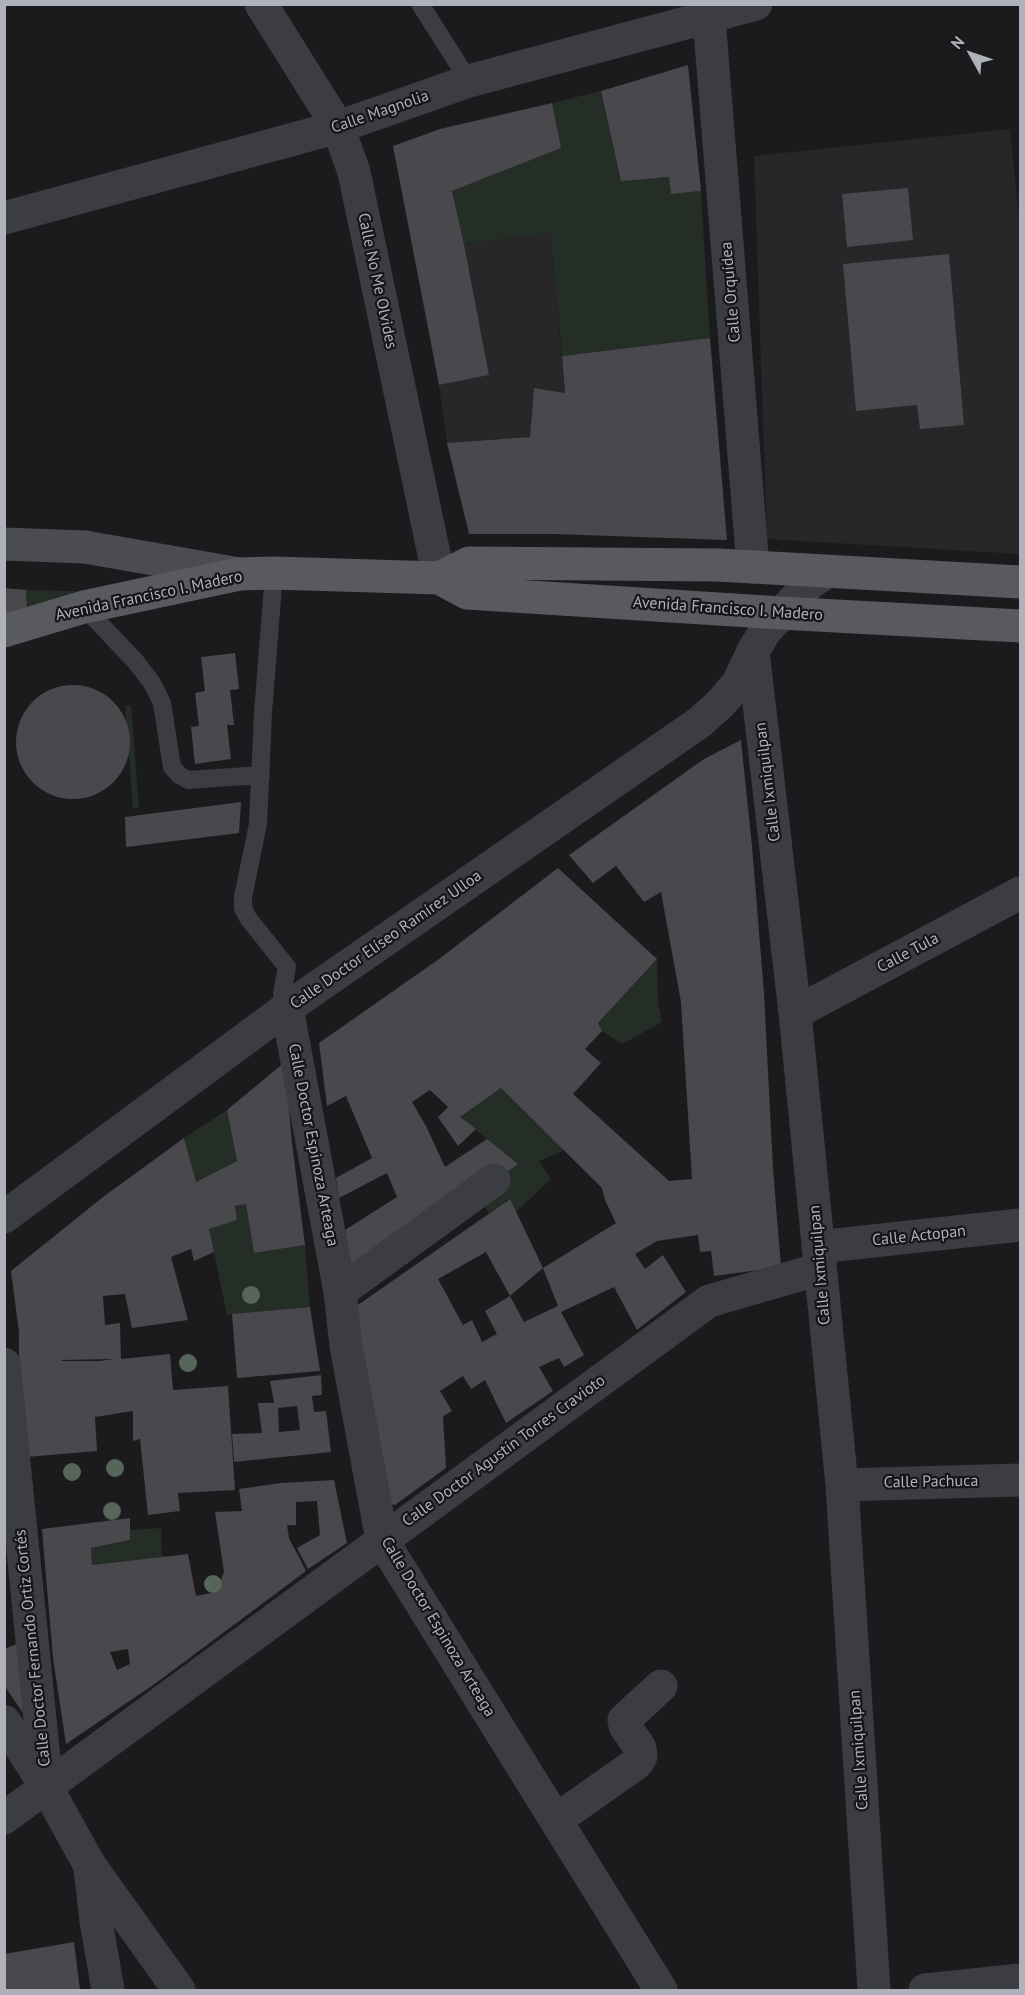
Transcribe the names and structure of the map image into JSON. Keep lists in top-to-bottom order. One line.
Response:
{"streets":{"main road":["Avenida Francisco I. Madero"],"street":["Calle Magnolia","Calle No Me Olvides","Calle Orquídea","Calle Ixmiquilpan","Calle Doctor Elíseo Ramírez Ulloa","Calle Tula","Calle Doctor Espinoza Arteaga","Calle Actopan","Calle Doctor Agustín Torres Cravioto","Calle Pachuca","Calle Doctor Fernando Ortiz Cortés"]},"crossings":[["Calle Magnolia","Calle No Me Olvides"],["Calle Magnolia","Calle Orquídea"],["Calle No Me Olvides","Avenida Francisco I. Madero"],["Calle Orquídea","Avenida Francisco I. Madero"],["Calle Ixmiquilpan","Calle Doctor Elíseo Ramírez Ulloa"],["Calle Ixmiquilpan","Calle Tula"],["Calle Ixmiquilpan","Calle Actopan"],["Calle Ixmiquilpan","Calle Doctor Agustín Torres Cravioto"],["Calle Ixmiquilpan","Calle Pachuca"],["Calle Doctor Elíseo Ramírez Ulloa","Calle Doctor Espinoza Arteaga"],["Calle Doctor Espinoza Arteaga","Calle Doctor Agustín Torres Cravioto"],["Calle Actopan","Calle Doctor Agustín Torres Cravioto"],["Calle Doctor Agustín Torres Cravioto","Calle Doctor Fernando Ortiz Cortés"]],"north":"top left"}
